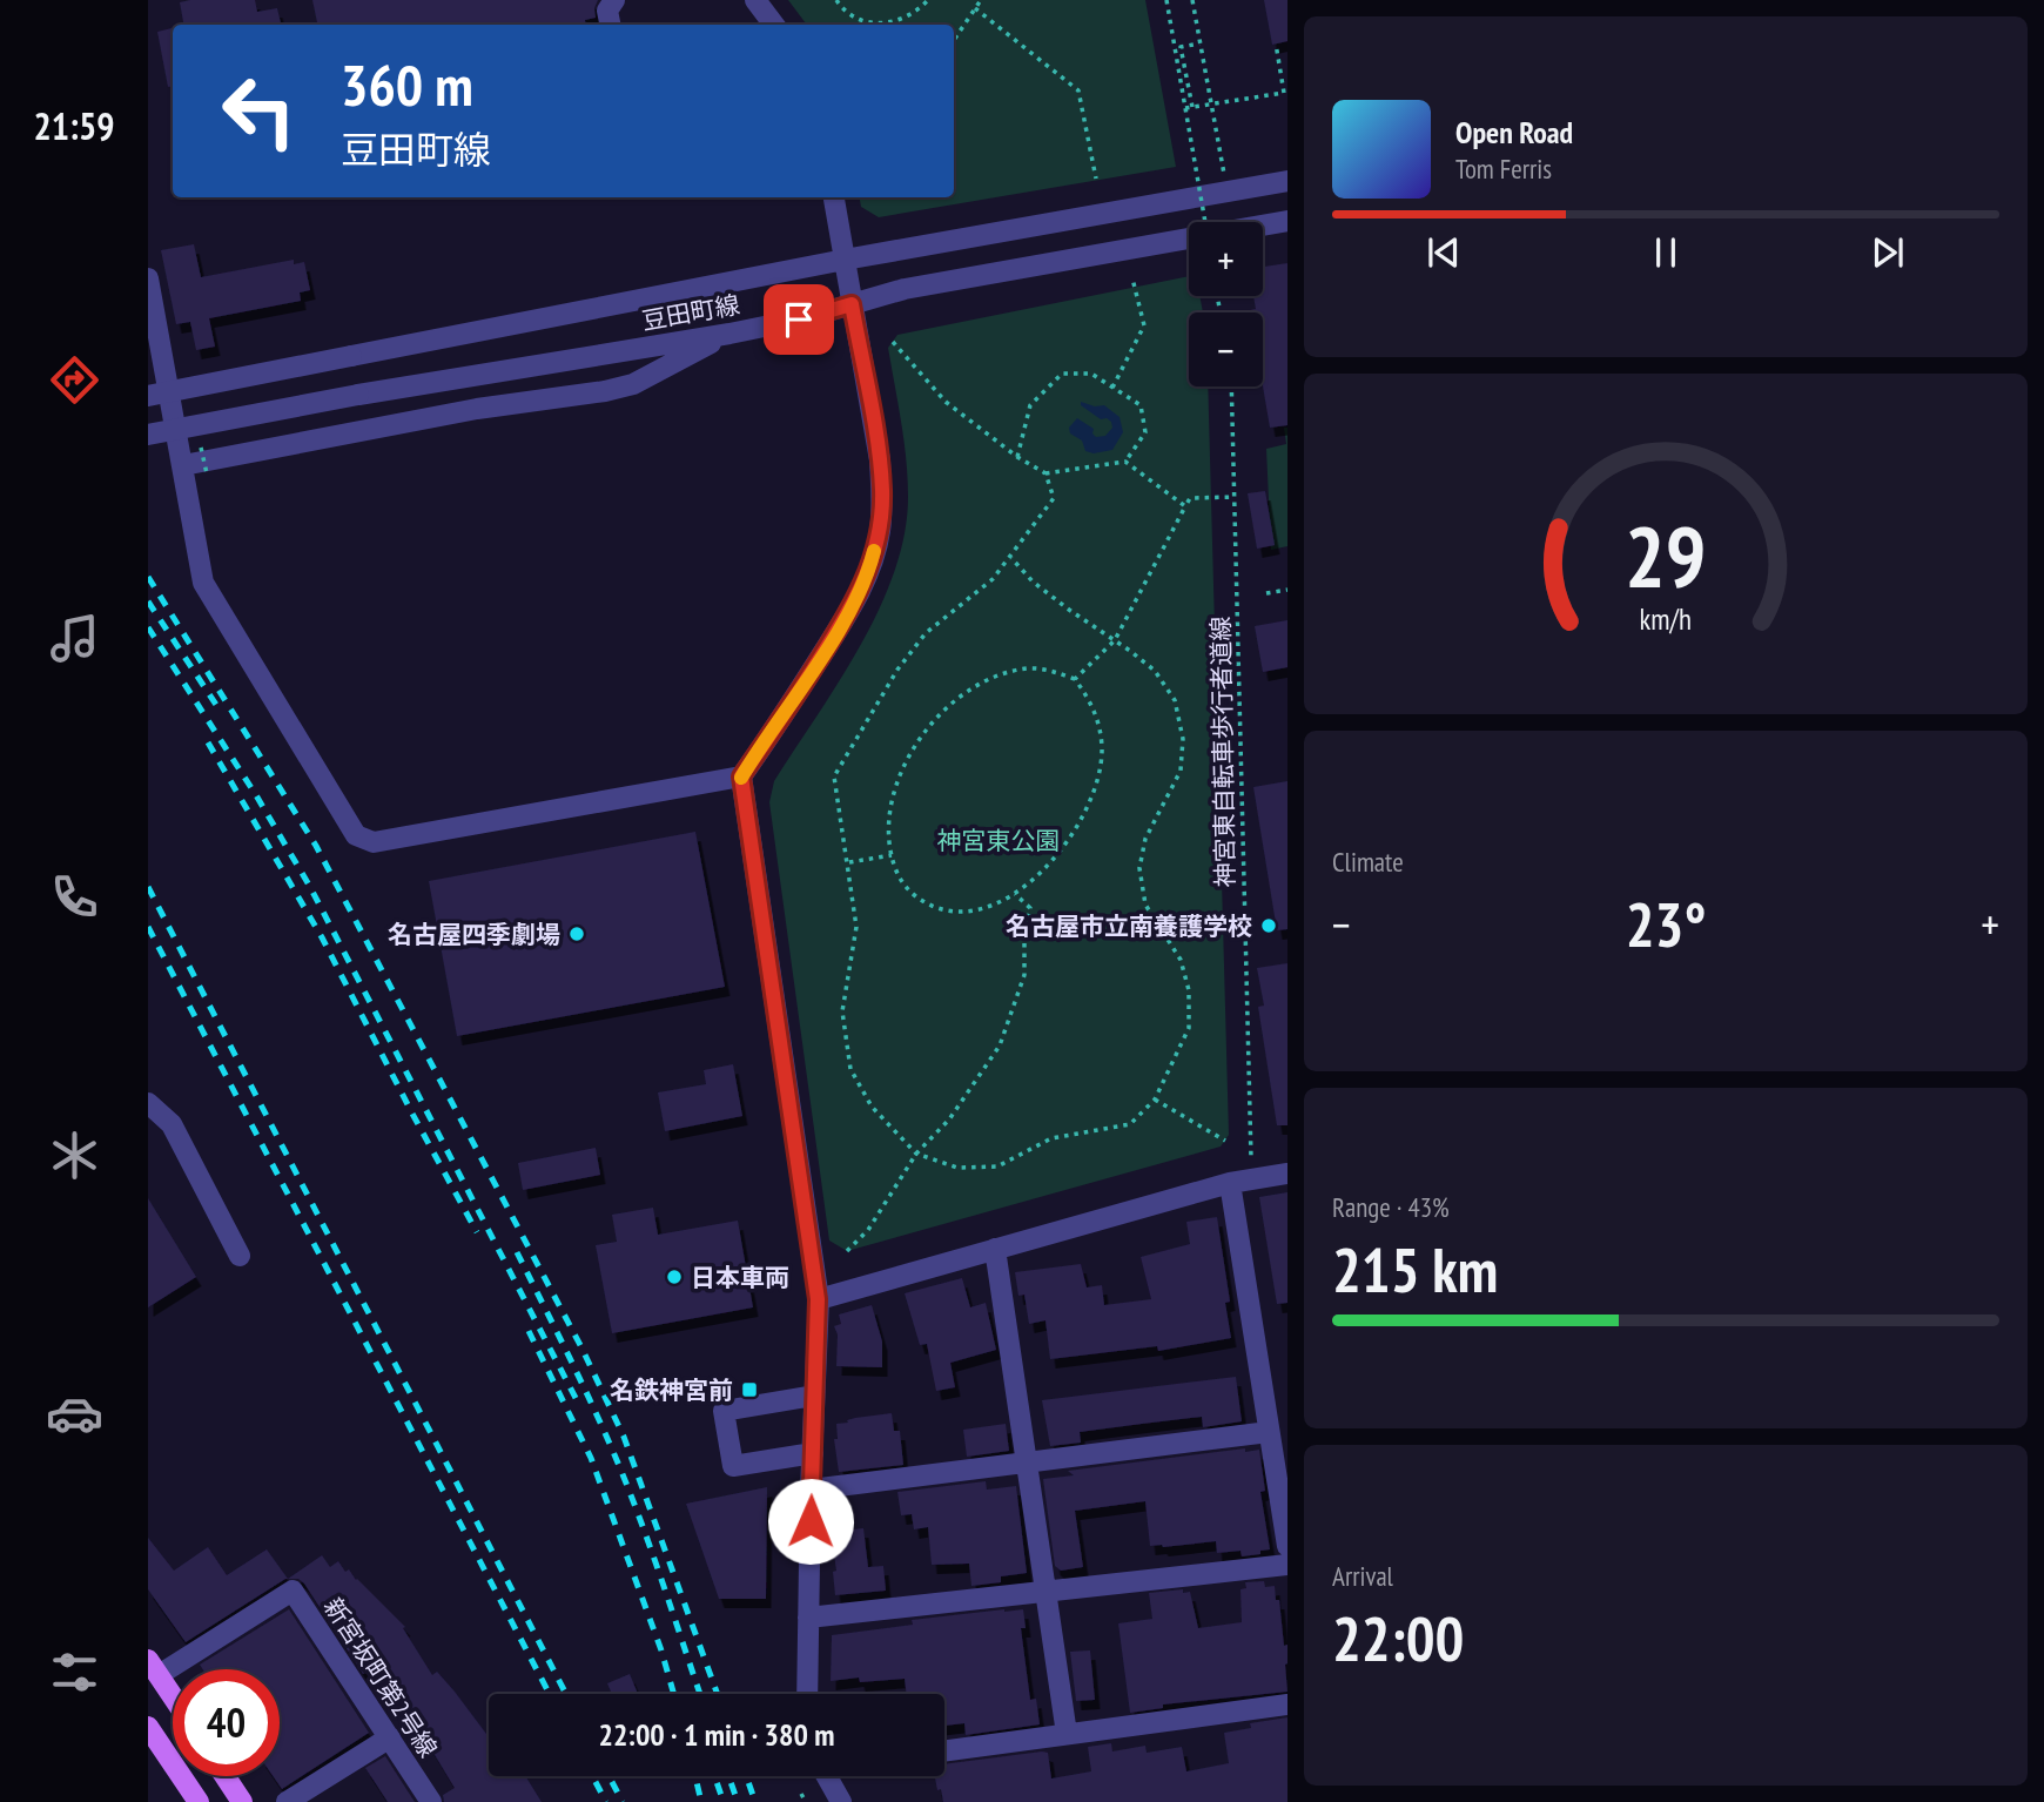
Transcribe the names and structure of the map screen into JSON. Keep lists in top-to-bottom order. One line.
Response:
{"streets":{"street":["豆田町線","新宮坂町第2号線"],"path":["神宮東自転車歩行者道線"]},"parks":["神宮東公園"],"places":{"other":["名古屋市立南養護学校","名古屋四季劇場","日本車両"],"transit":["名鉄神宮前"]},"page":{"tabs":"21:59","turn":["360 m","豆田町線"],"song":["Open Road","Tom Ferris"],"map_buttons":["+","−"],"tile":["Climate",["Range · 43%","215 km"],["Arrival","22:00"]],"heat":["−","23°","+"],"limit":"40","trip":"22:00 · 1 min · 380 m","gauge":["29","km/h"]}}
